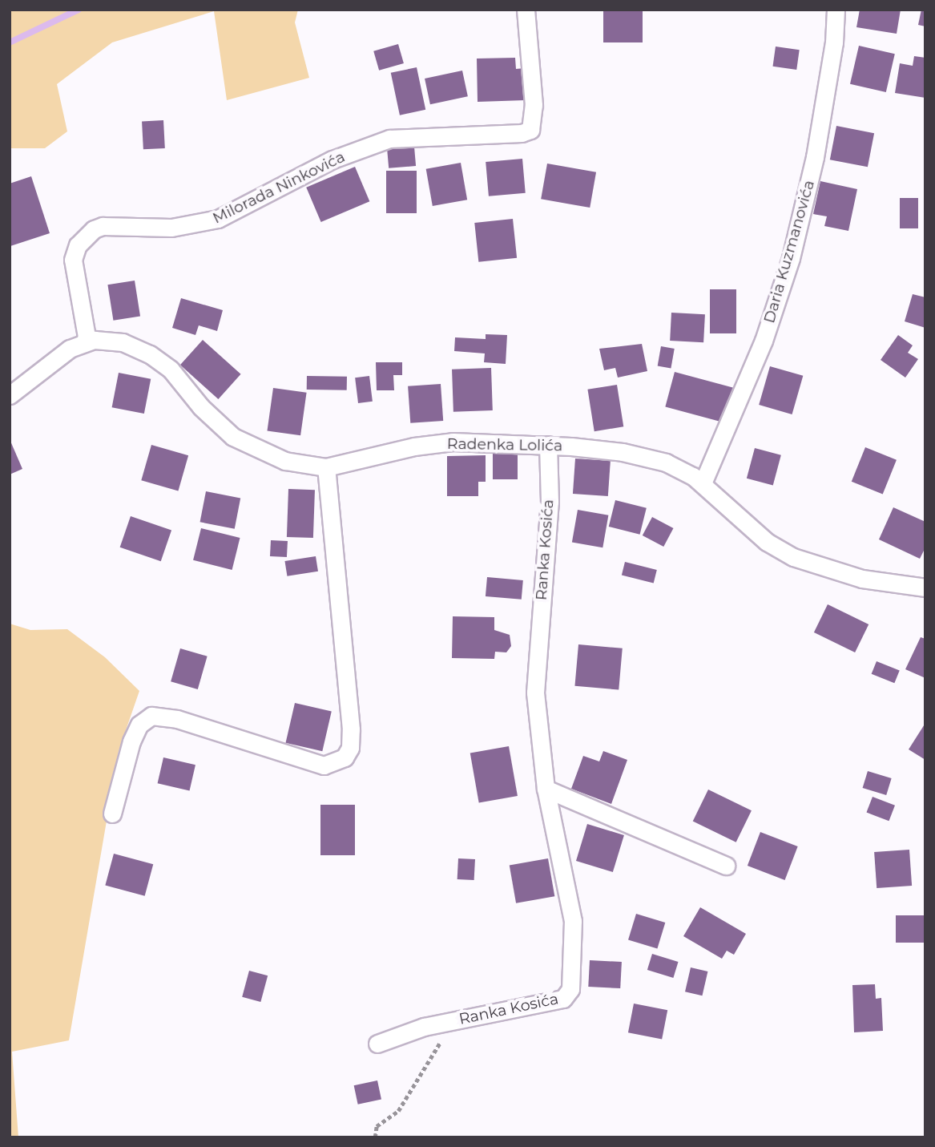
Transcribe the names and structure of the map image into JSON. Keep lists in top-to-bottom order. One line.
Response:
{"streets":{"street":["Milorada Ninkovića","Daria Kuzmanovića","Radenka Lolića","Ranka Kosića"]},"crossings":[["Milorada Ninkovića","Radenka Lolića"],["Daria Kuzmanovića","Radenka Lolića"],["Radenka Lolića","Ranka Kosića"]]}
